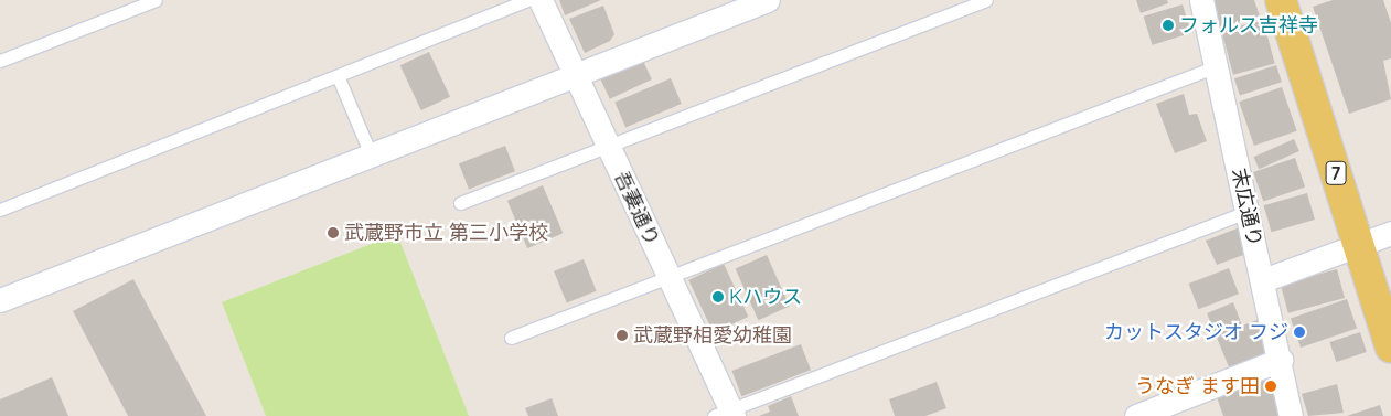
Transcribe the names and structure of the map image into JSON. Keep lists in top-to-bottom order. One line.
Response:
{"streets":{"main road":["7"],"street":["末広通り","吾妻通り"]},"places":["フォルス吉祥寺","武蔵野市立 第三小学校","Kハウス","カットスタジオ フジ","武蔵野相愛幼稚園","うなぎ ます田"]}
